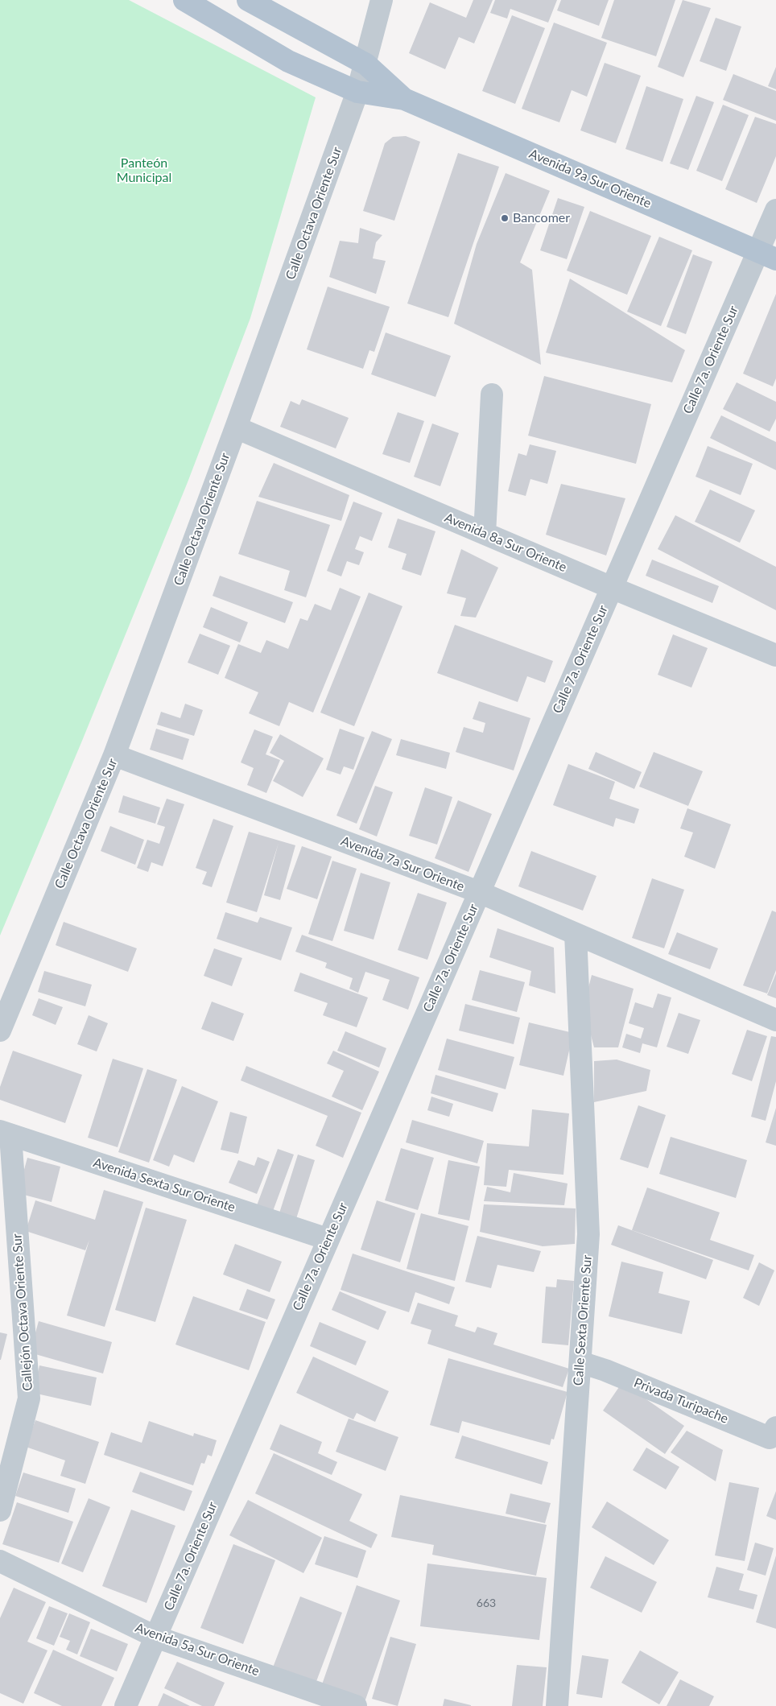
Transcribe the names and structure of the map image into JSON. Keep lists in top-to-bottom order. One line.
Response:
{"streets":{"main road":["Avenida 9a Sur Oriente"],"street":["Calle Octava Oriente Sur","Calle 7a. Oriente Sur","Avenida 8a Sur Oriente","Avenida 7a Sur Oriente","Avenida Sexta Sur Oriente","Callejón Octava Oriente Sur","Calle Sexta Oriente Sur","Privada Turipache","Avenida 5a Sur Oriente"]},"crossings":[["Avenida 9a Sur Oriente","Calle Octava Oriente Sur"],["Avenida 9a Sur Oriente","Calle 7a. Oriente Sur"],["Calle Octava Oriente Sur","Avenida 8a Sur Oriente"],["Calle Octava Oriente Sur","Avenida 7a Sur Oriente"],["Calle 7a. Oriente Sur","Avenida 8a Sur Oriente"],["Calle 7a. Oriente Sur","Avenida 7a Sur Oriente"],["Calle 7a. Oriente Sur","Avenida Sexta Sur Oriente"],["Calle 7a. Oriente Sur","Avenida 5a Sur Oriente"],["Avenida 7a Sur Oriente","Calle Sexta Oriente Sur"],["Avenida Sexta Sur Oriente","Callejón Octava Oriente Sur"],["Calle Sexta Oriente Sur","Privada Turipache"]],"parks":["Panteón Municipal"],"places":["Bancomer"],"house_numbers":["663"]}
